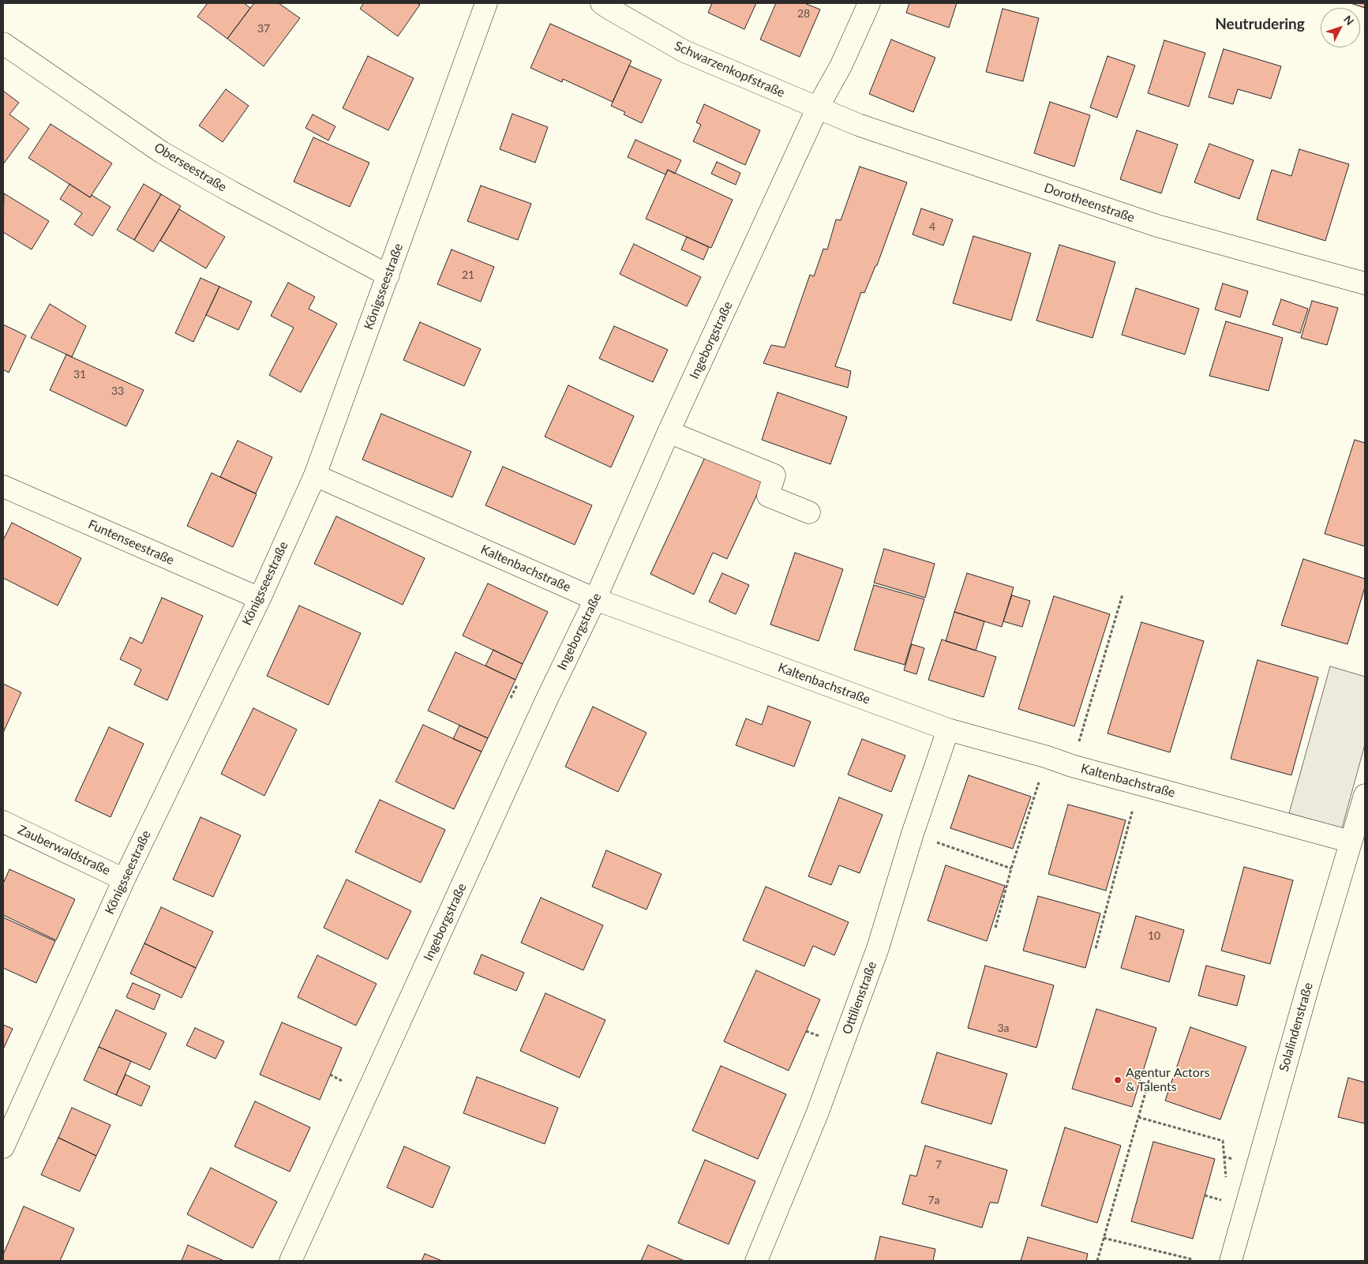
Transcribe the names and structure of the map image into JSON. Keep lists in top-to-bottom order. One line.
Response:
{"streets":{"street":["Schwarzenkopfstraße","Oberseestraße","Dorotheenstraße","Königsseestraße","Ingeborgstraße","Funtenseestraße","Kaltenbachstraße","Zauberwaldstraße","Ottilienstraße","Solalindenstraße"]},"crossings":[["Schwarzenkopfstraße","Dorotheenstraße"],["Schwarzenkopfstraße","Ingeborgstraße"],["Oberseestraße","Königsseestraße"],["Dorotheenstraße","Ingeborgstraße"],["Königsseestraße","Funtenseestraße"],["Königsseestraße","Kaltenbachstraße"],["Königsseestraße","Zauberwaldstraße"],["Ingeborgstraße","Kaltenbachstraße"],["Kaltenbachstraße","Ottilienstraße"],["Kaltenbachstraße","Solalindenstraße"]],"districts":["Neutrudering"],"places":["Agentur Actors & Talents"],"house_numbers":["28","37","4","21","31","33","10","3a","7","7a"],"north":"top right"}
